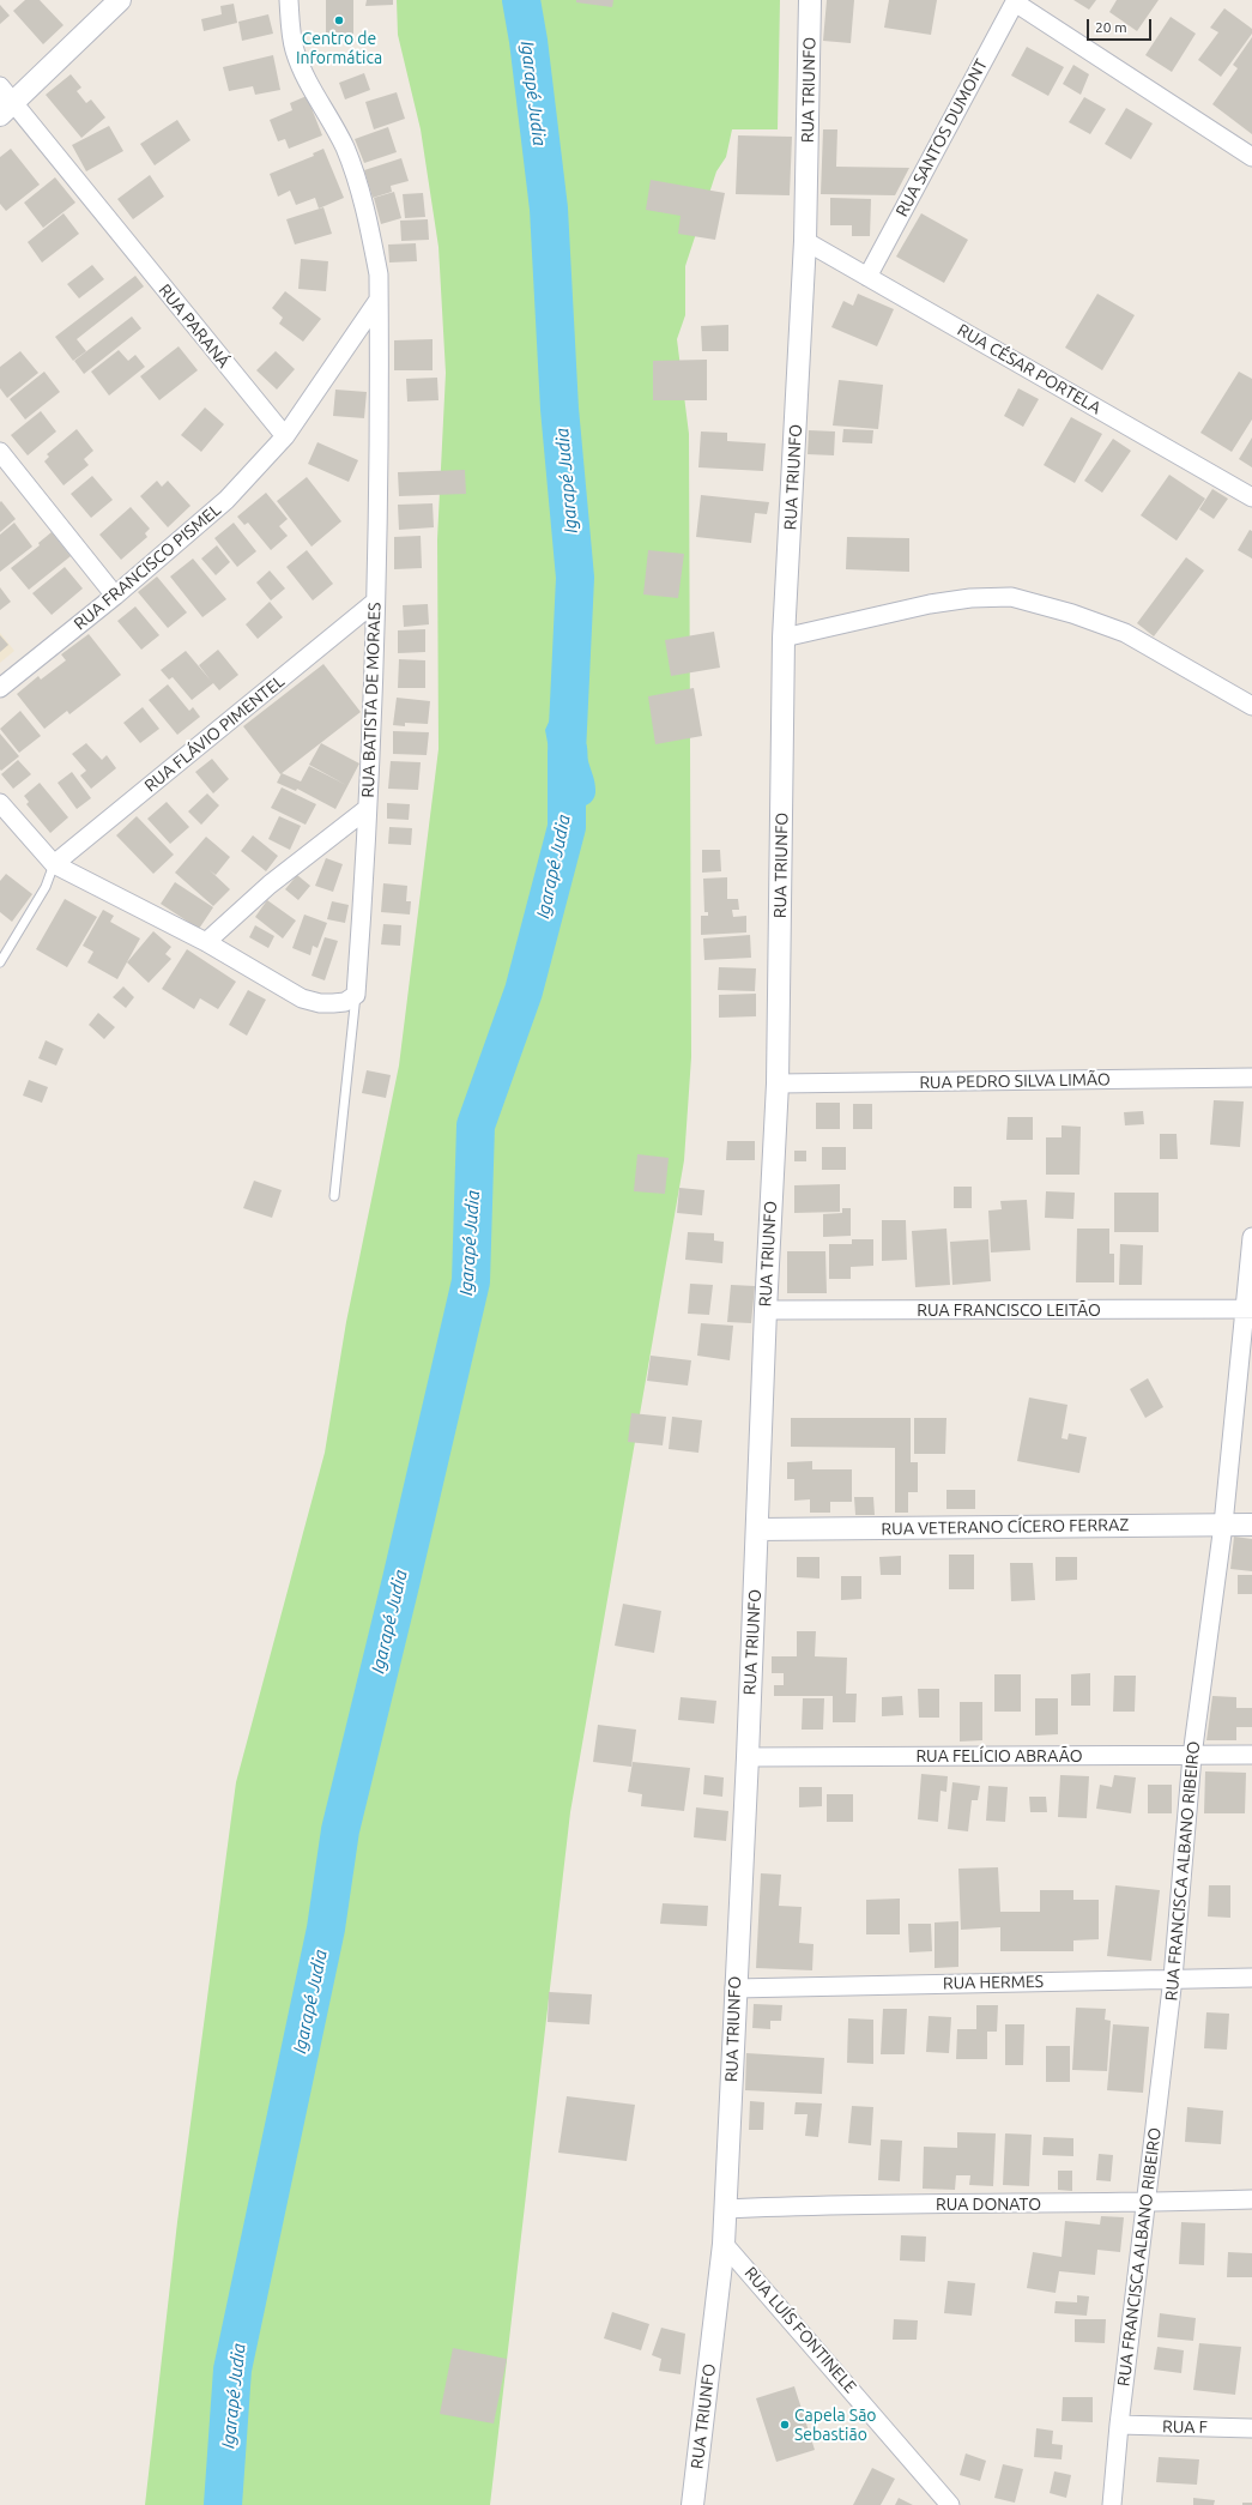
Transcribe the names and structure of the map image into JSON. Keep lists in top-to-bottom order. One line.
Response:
{"streets":{"street":["RUA TRIUNFO","RUA SANTOS DUMONT","RUA PARANÁ","RUA CÉSAR PORTELA","RUA FRANCISCO PISMEL","RUA BATISTA DE MORAES","RUA FLÁVIO PIMENTEL","RUA PEDRO SILVA LIMÃO","RUA FRANCISCO LEITÃO","RUA VETERANO CÍCERO FERRAZ","RUA FELÍCIO ABRAÃO","RUA FRANCISCA ALBANO RIBEIRO","RUA HERMES","RUA DONATO","RUA LUÍS FONTINELE","RUA F"]},"crossings":[["RUA TRIUNFO","RUA CÉSAR PORTELA"],["RUA TRIUNFO","RUA PEDRO SILVA LIMÃO"],["RUA TRIUNFO","RUA FRANCISCO LEITÃO"],["RUA TRIUNFO","RUA VETERANO CÍCERO FERRAZ"],["RUA TRIUNFO","RUA FELÍCIO ABRAÃO"],["RUA TRIUNFO","RUA HERMES"],["RUA TRIUNFO","RUA DONATO"],["RUA TRIUNFO","RUA LUÍS FONTINELE"],["RUA SANTOS DUMONT","RUA CÉSAR PORTELA"],["RUA PARANÁ","RUA FRANCISCO PISMEL"],["RUA BATISTA DE MORAES","RUA FLÁVIO PIMENTEL"],["RUA FRANCISCO LEITÃO","RUA FRANCISCA ALBANO RIBEIRO"],["RUA VETERANO CÍCERO FERRAZ","RUA FRANCISCA ALBANO RIBEIRO"],["RUA FELÍCIO ABRAÃO","RUA FRANCISCA ALBANO RIBEIRO"],["RUA FRANCISCA ALBANO RIBEIRO","RUA HERMES"],["RUA FRANCISCA ALBANO RIBEIRO","RUA DONATO"],["RUA FRANCISCA ALBANO RIBEIRO","RUA F"]],"water":["Igarapé Judia"],"places":["Centro de Informática","Capela São Sebastião"],"scale_bar":"20 m"}
